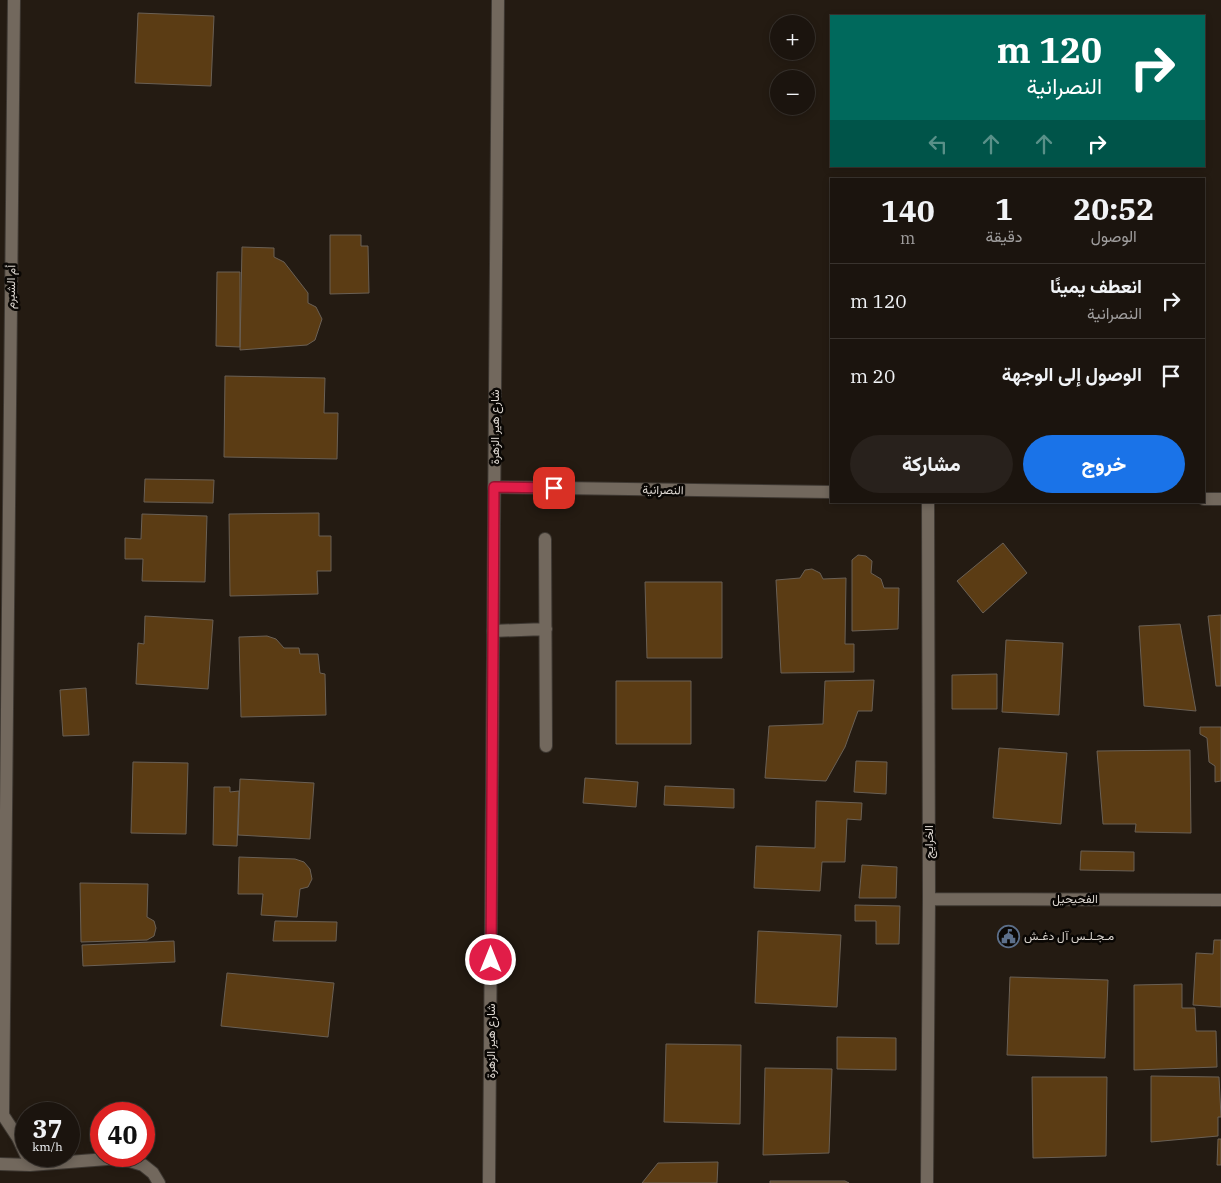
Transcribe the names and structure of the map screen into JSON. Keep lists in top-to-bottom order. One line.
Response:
{"streets":{"street":["أم الشبرم","شارع هير الزهرة","النصرانية","الخرايج","الفحيحيل"]},"crossings":[["شارع هير الزهرة","النصرانية"],["الخرايج","الفحيحيل"]],"places":{"public building":["مـجـلـس آل دغـش"]},"page":{"map_buttons":["+","−"],"turn":["120 m","النصرانية"],"eta":["20:52","الوصول","1","دقيقة","140","m"],"list":[{"name":"انعطف يمينًا","note":"النصرانية","value":"120 m"},{"name":"الوصول إلى الوجهة","value":"20 m"}],"buttons":["خروج","مشاركة"],"speed":"37 km/h","limit":"40"}}
